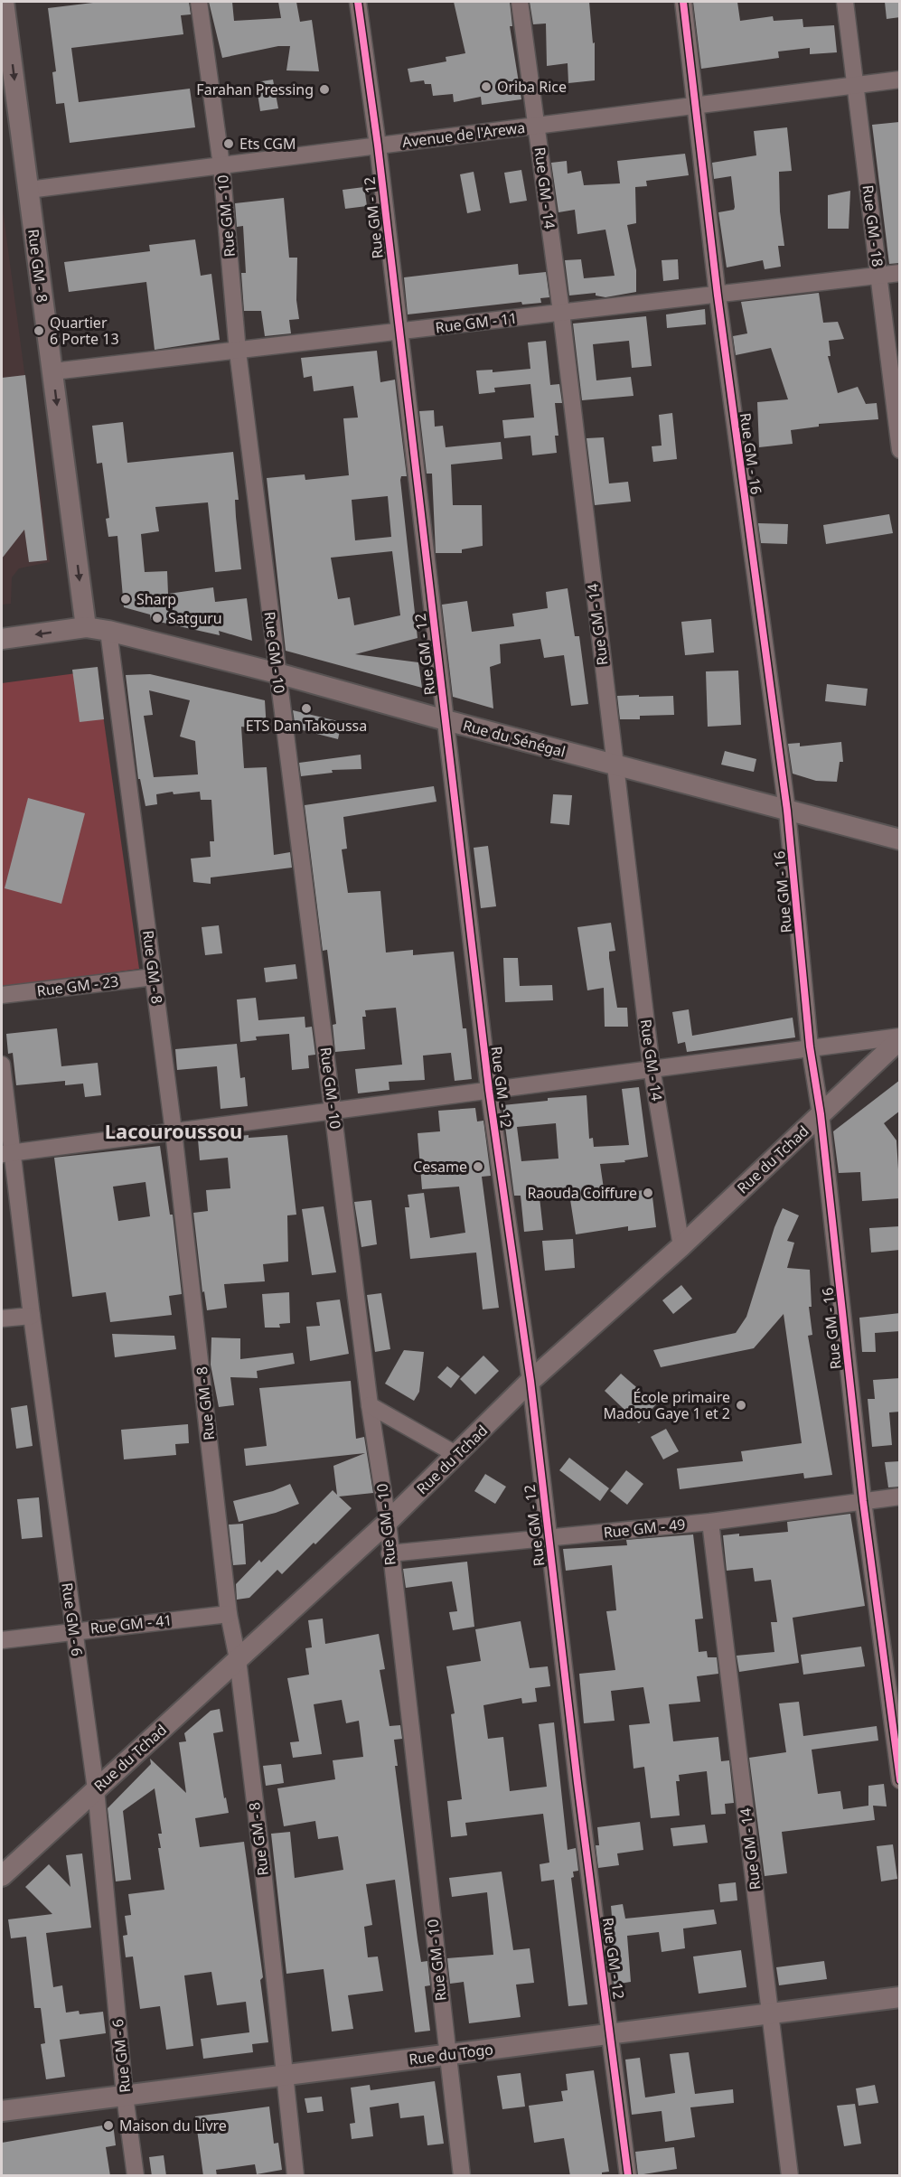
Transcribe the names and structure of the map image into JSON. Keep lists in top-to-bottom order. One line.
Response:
{"streets":{"street":["Avenue de l'Arewa","Rue GM - 14","Rue GM - 10","Rue GM - 12","Rue GM - 18","Rue GM - 8","Rue GM - 11","Rue GM - 16","Rue du Sénégal","Rue GM - 23","Rue du Tchad","Rue GM - 49","Rue GM - 6","Rue GM - 41","Rue du Togo"]},"crossings":[["Avenue de l'Arewa","Rue GM - 14"],["Avenue de l'Arewa","Rue GM - 10"],["Avenue de l'Arewa","Rue GM - 12"],["Avenue de l'Arewa","Rue GM - 18"],["Avenue de l'Arewa","Rue GM - 8"],["Avenue de l'Arewa","Rue GM - 16"],["Rue GM - 14","Rue GM - 11"],["Rue GM - 14","Rue du Sénégal"],["Rue GM - 14","Rue du Tchad"],["Rue GM - 14","Rue GM - 49"],["Rue GM - 14","Rue du Togo"],["Rue GM - 10","Rue GM - 11"],["Rue GM - 10","Rue du Sénégal"],["Rue GM - 10","Rue du Tchad"],["Rue GM - 10","Rue GM - 49"],["Rue GM - 10","Rue du Togo"],["Rue GM - 12","Rue GM - 11"],["Rue GM - 12","Rue du Sénégal"],["Rue GM - 12","Rue du Tchad"],["Rue GM - 12","Rue GM - 49"],["Rue GM - 12","Rue du Togo"],["Rue GM - 18","Rue GM - 11"],["Rue GM - 8","Rue GM - 11"],["Rue GM - 8","Rue du Sénégal"],["Rue GM - 8","Rue GM - 23"],["Rue GM - 8","Rue du Tchad"],["Rue GM - 8","Rue GM - 41"],["Rue GM - 8","Rue du Togo"],["Rue GM - 11","Rue GM - 16"],["Rue GM - 16","Rue du Sénégal"],["Rue GM - 16","Rue du Tchad"],["Rue GM - 16","Rue GM - 49"],["Rue du Tchad","Rue GM - 6"],["Rue GM - 6","Rue GM - 41"],["Rue GM - 6","Rue du Togo"]],"districts":["Lacouroussou"],"places":["Oriba Rice","Farahan Pressing","Ets CGM","Quartier 6 Porte 13","Sharp","Satguru","ETS Dan Takoussa","Cesame","Raouda Coiffure","École primaire Madou Gaye 1 et 2","Maison du Livre"]}
